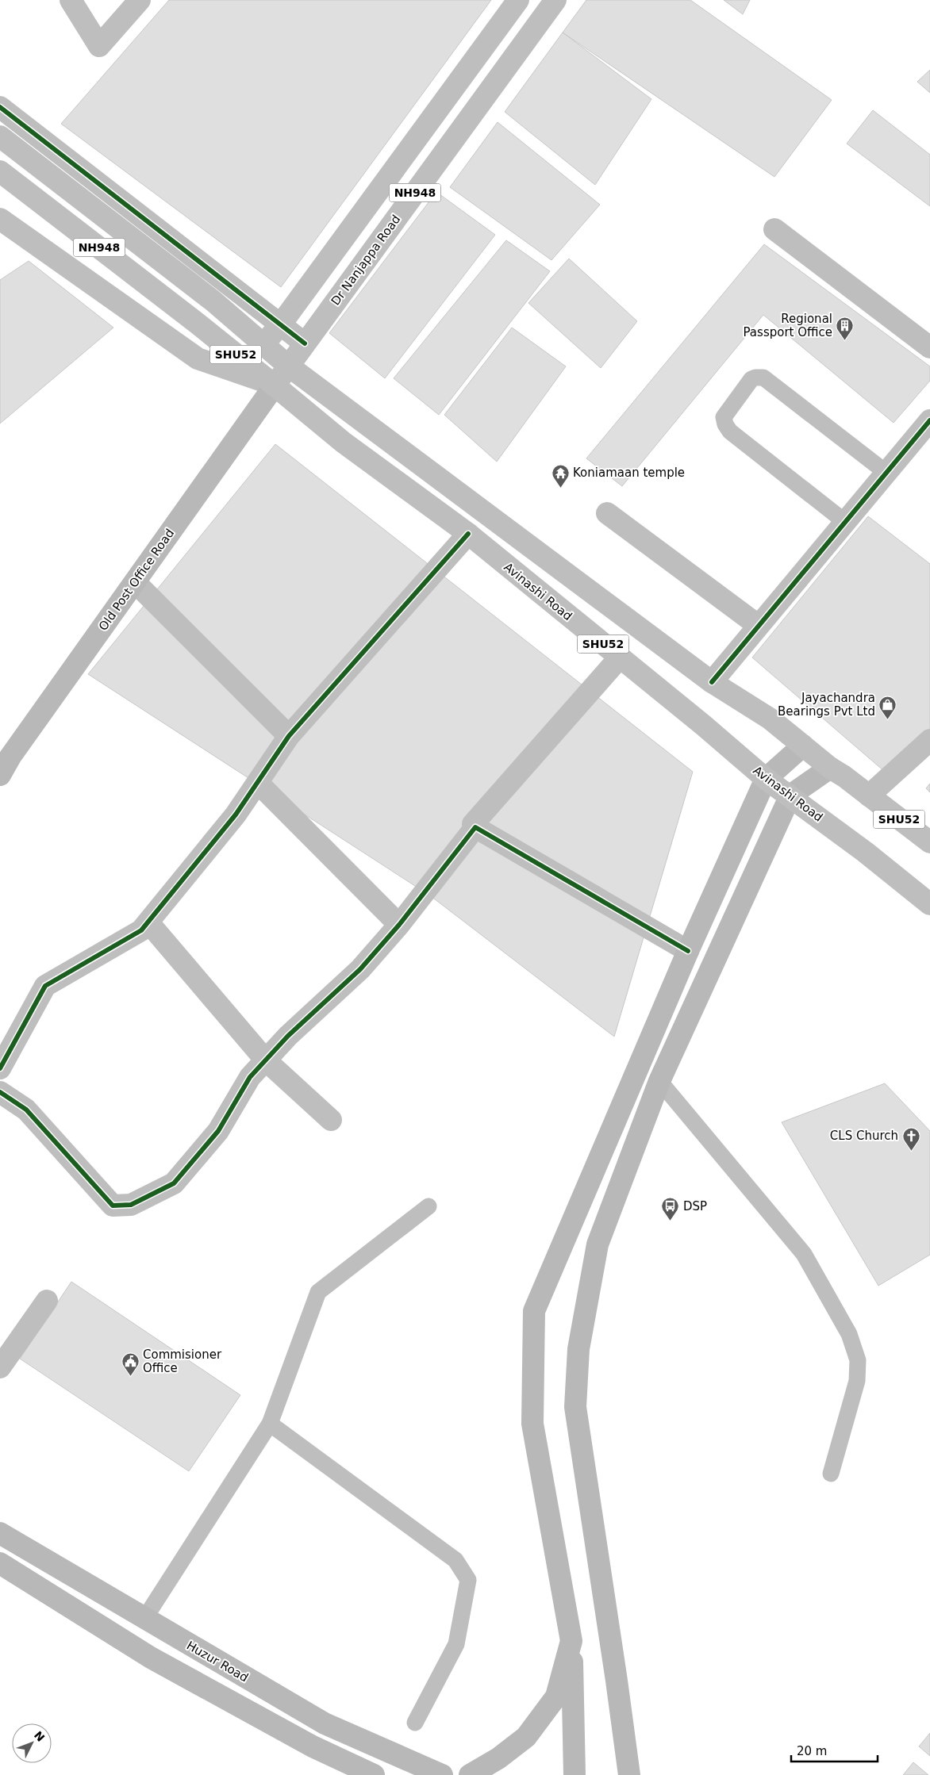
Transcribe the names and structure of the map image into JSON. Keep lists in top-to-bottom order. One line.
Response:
{"streets":{"main road":["NH948","Dr Nanjappa Road","SHU52","Old Post Office Road","Avinashi Road","Huzur Road"]},"crossings":[["NH948","SHU52"],["Dr Nanjappa Road","SHU52"],["Dr Nanjappa Road","Old Post Office Road"],["Dr Nanjappa Road","Avinashi Road"],["SHU52","Old Post Office Road"],["SHU52","Avinashi Road"],["Old Post Office Road","Avinashi Road"]],"places":{"building":["Regional Passport Office"],"temple":["Koniamaan temple"],"shop":["Jayachandra Bearings Pvt Ltd"],"church":["CLS Church"],"bus stop":["DSP"],"public building":["Commisioner Office"]},"scale_bar":"20 m","north":"top right"}
